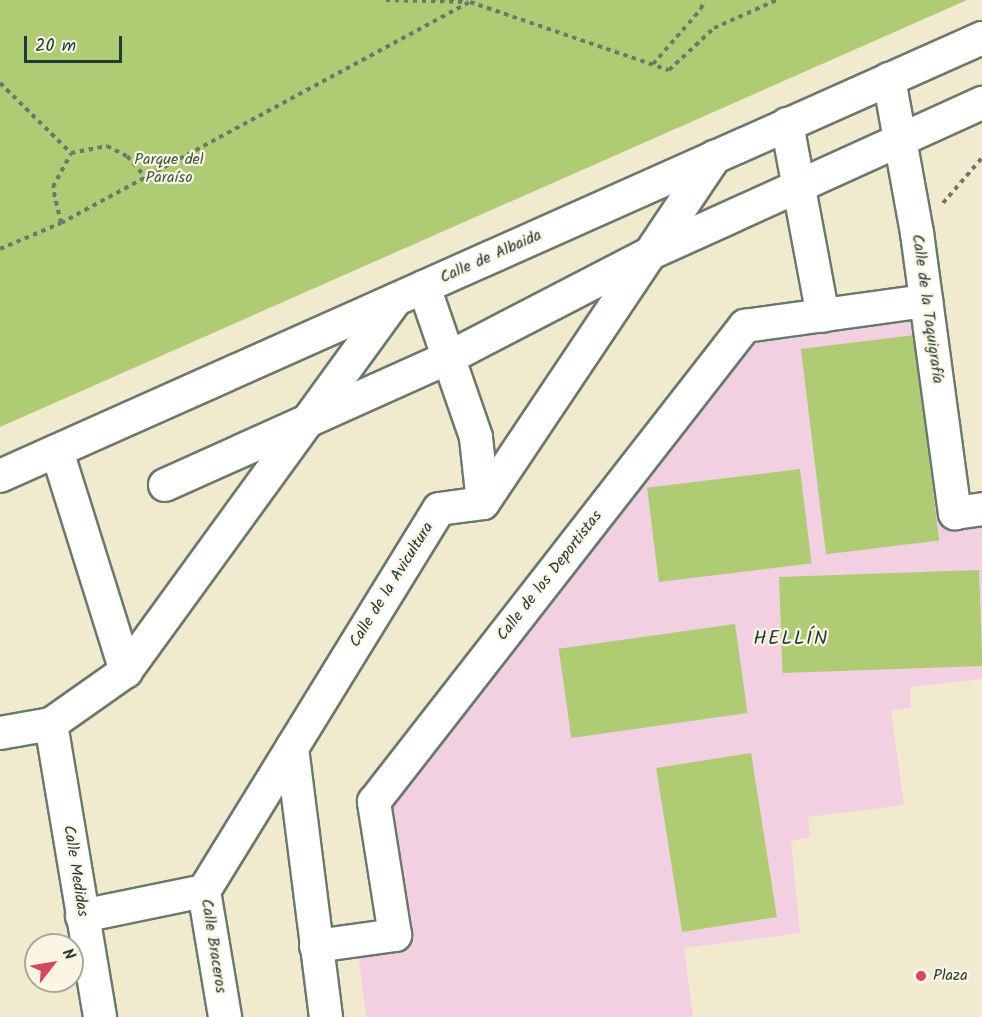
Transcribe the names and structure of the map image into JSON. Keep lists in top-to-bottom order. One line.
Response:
{"streets":{"street":["Calle de Albaida","Calle de la Taquigrafía","Calle de los Deportistas","Calle de la Avicultura","Calle Medidas","Calle Braceros"]},"crossings":[["Calle de Albaida","Calle de la Taquigrafía"],["Calle de la Taquigrafía","Calle de los Deportistas"],["Calle de la Avicultura","Calle Braceros"],["Calle Medidas","Calle Braceros"]],"districts":["HELLÍN"],"parks":["Parque del Paraíso"],"places":["Plaza"],"scale_bar":"20 m","north":"top right"}
